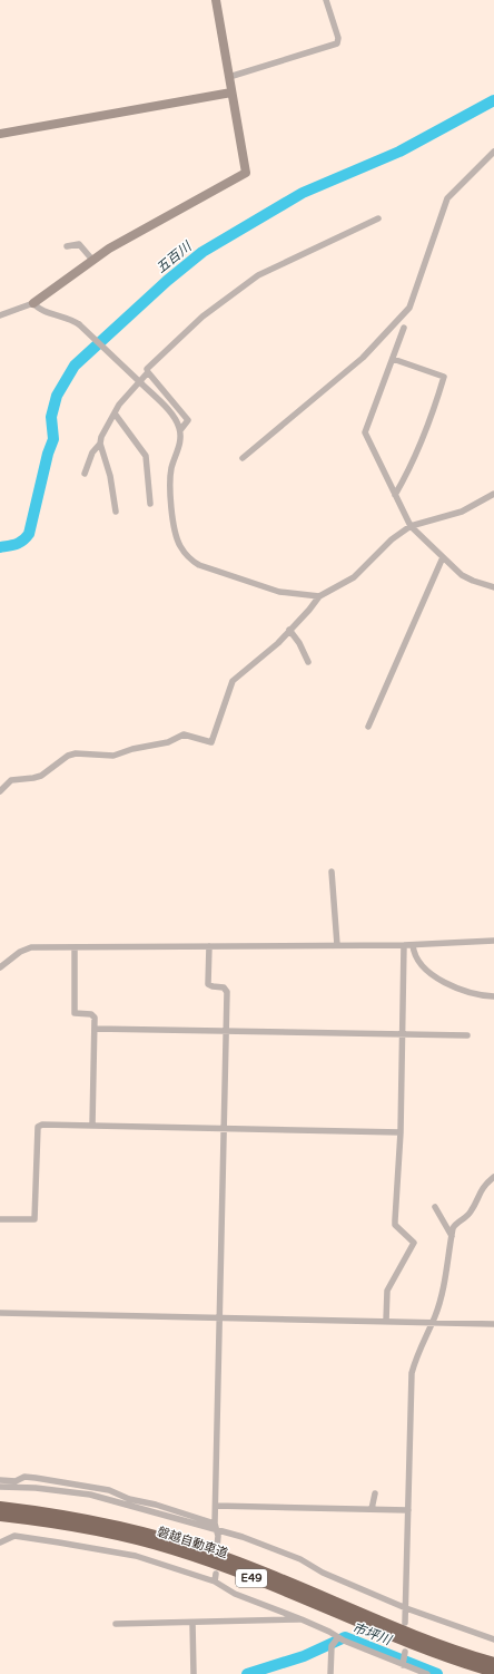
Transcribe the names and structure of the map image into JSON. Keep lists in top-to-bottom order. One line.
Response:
{"streets":{"highway":["磐越自動車道","E49"]},"water":["五百川","市坪川"]}
